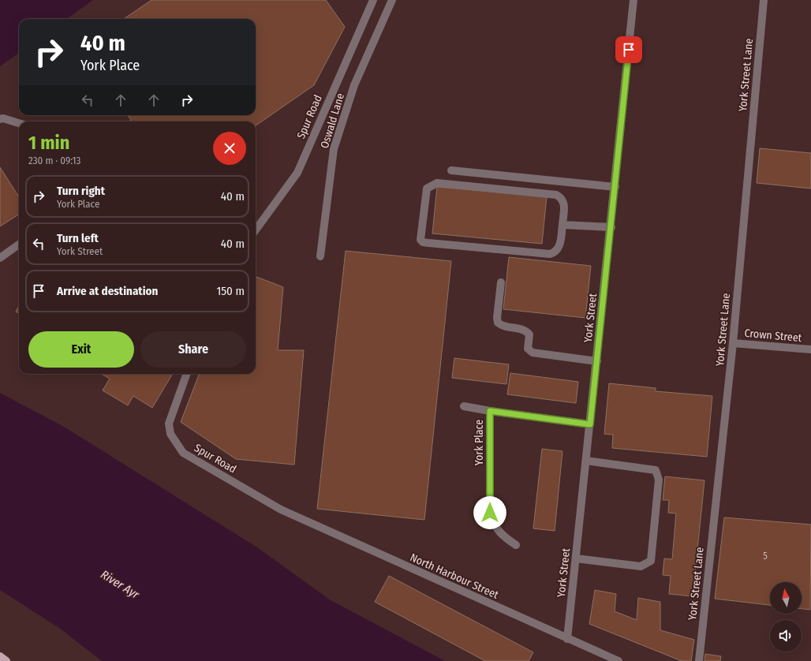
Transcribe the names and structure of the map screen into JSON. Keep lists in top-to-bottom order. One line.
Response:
{"streets":{"street":["York Street Lane","Spur Road","Oswald Lane","York Street","Crown Street","York Place","North Harbour Street"]},"crossings":[["York Street Lane","Crown Street"],["Spur Road","North Harbour Street"],["York Street","York Place"],["York Street","North Harbour Street"]],"water":["River Ayr"],"house_numbers":["5"],"north":"top","page":{"turn":["40 m","York Place"],"heading":["1 min","230 m · 09:13"],"list":[{"name":"Turn right","note":"York Place","value":"40 m"},{"name":"Turn left","note":"York Street","value":"40 m"},{"name":"Arrive at destination","value":"150 m"}],"buttons":["Exit","Share"]}}
